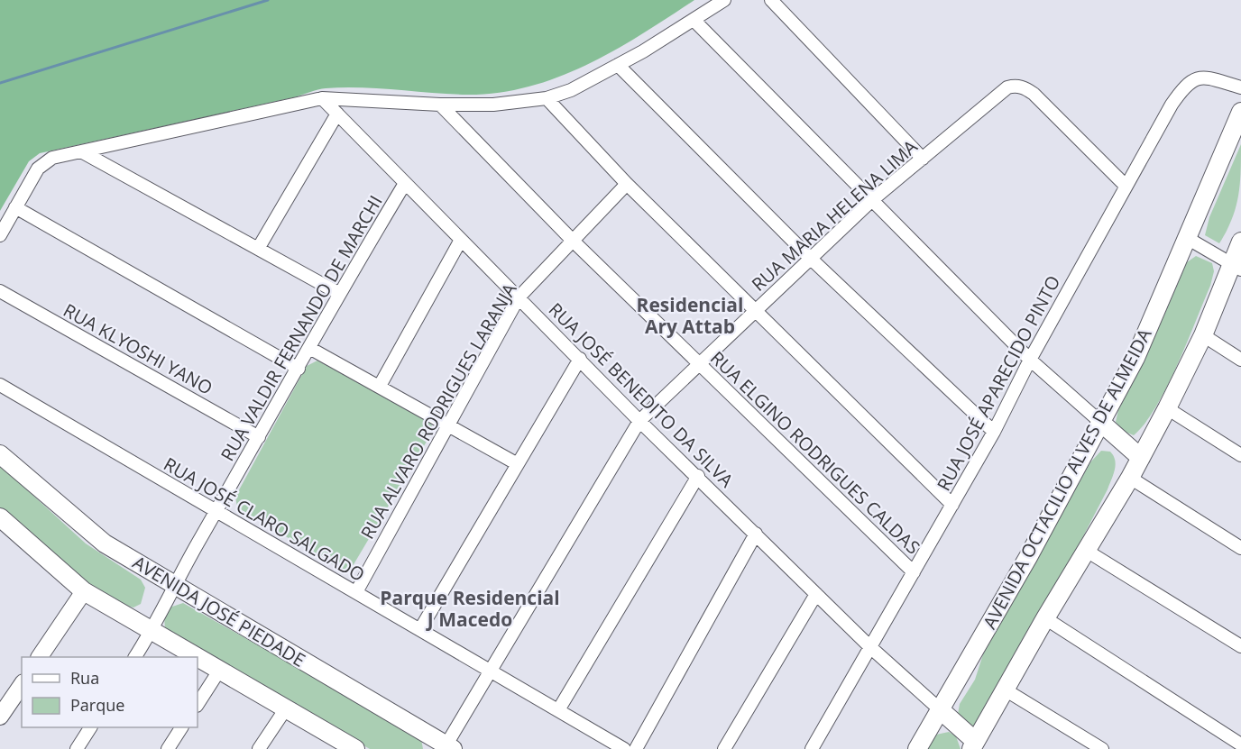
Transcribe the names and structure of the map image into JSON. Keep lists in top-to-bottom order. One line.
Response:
{"streets":{"main road":["AVENIDA OCTACILIO ALVES DE ALMEIDA","AVENIDA JOSÉ PIEDADE"],"street":["RUA MARIA HELENA LIMA","RUA VALDIR FERNANDO DE MARCHI","RUA KLYOSHI YANO","RUA JOSÉ APARECIDO PINTO","RUA JOSÉ BENEDITO DA SILVA","RUA ALVARO RODRIGUES LARANJA","RUA ELGINO RODRIGUES CALDAS","RUA JOSÉ CLARO SALGADO"]},"crossings":[["RUA MARIA HELENA LIMA","RUA JOSÉ APARECIDO PINTO"],["RUA MARIA HELENA LIMA","RUA JOSÉ BENEDITO DA SILVA"],["RUA MARIA HELENA LIMA","RUA ELGINO RODRIGUES CALDAS"],["RUA MARIA HELENA LIMA","RUA JOSÉ CLARO SALGADO"],["RUA MARIA HELENA LIMA","AVENIDA JOSÉ PIEDADE"],["RUA VALDIR FERNANDO DE MARCHI","RUA KLYOSHI YANO"],["RUA VALDIR FERNANDO DE MARCHI","RUA JOSÉ BENEDITO DA SILVA"],["RUA VALDIR FERNANDO DE MARCHI","RUA JOSÉ CLARO SALGADO"],["RUA VALDIR FERNANDO DE MARCHI","AVENIDA JOSÉ PIEDADE"],["RUA JOSÉ APARECIDO PINTO","RUA JOSÉ BENEDITO DA SILVA"],["RUA JOSÉ APARECIDO PINTO","RUA ELGINO RODRIGUES CALDAS"],["RUA JOSÉ BENEDITO DA SILVA","RUA ALVARO RODRIGUES LARANJA"],["RUA JOSÉ BENEDITO DA SILVA","AVENIDA OCTACILIO ALVES DE ALMEIDA"],["RUA ALVARO RODRIGUES LARANJA","RUA ELGINO RODRIGUES CALDAS"],["RUA ALVARO RODRIGUES LARANJA","RUA JOSÉ CLARO SALGADO"]],"districts":["Residencial Ary Attab","Parque Residencial J Macedo"],"legend":["Rua","Parque"]}
